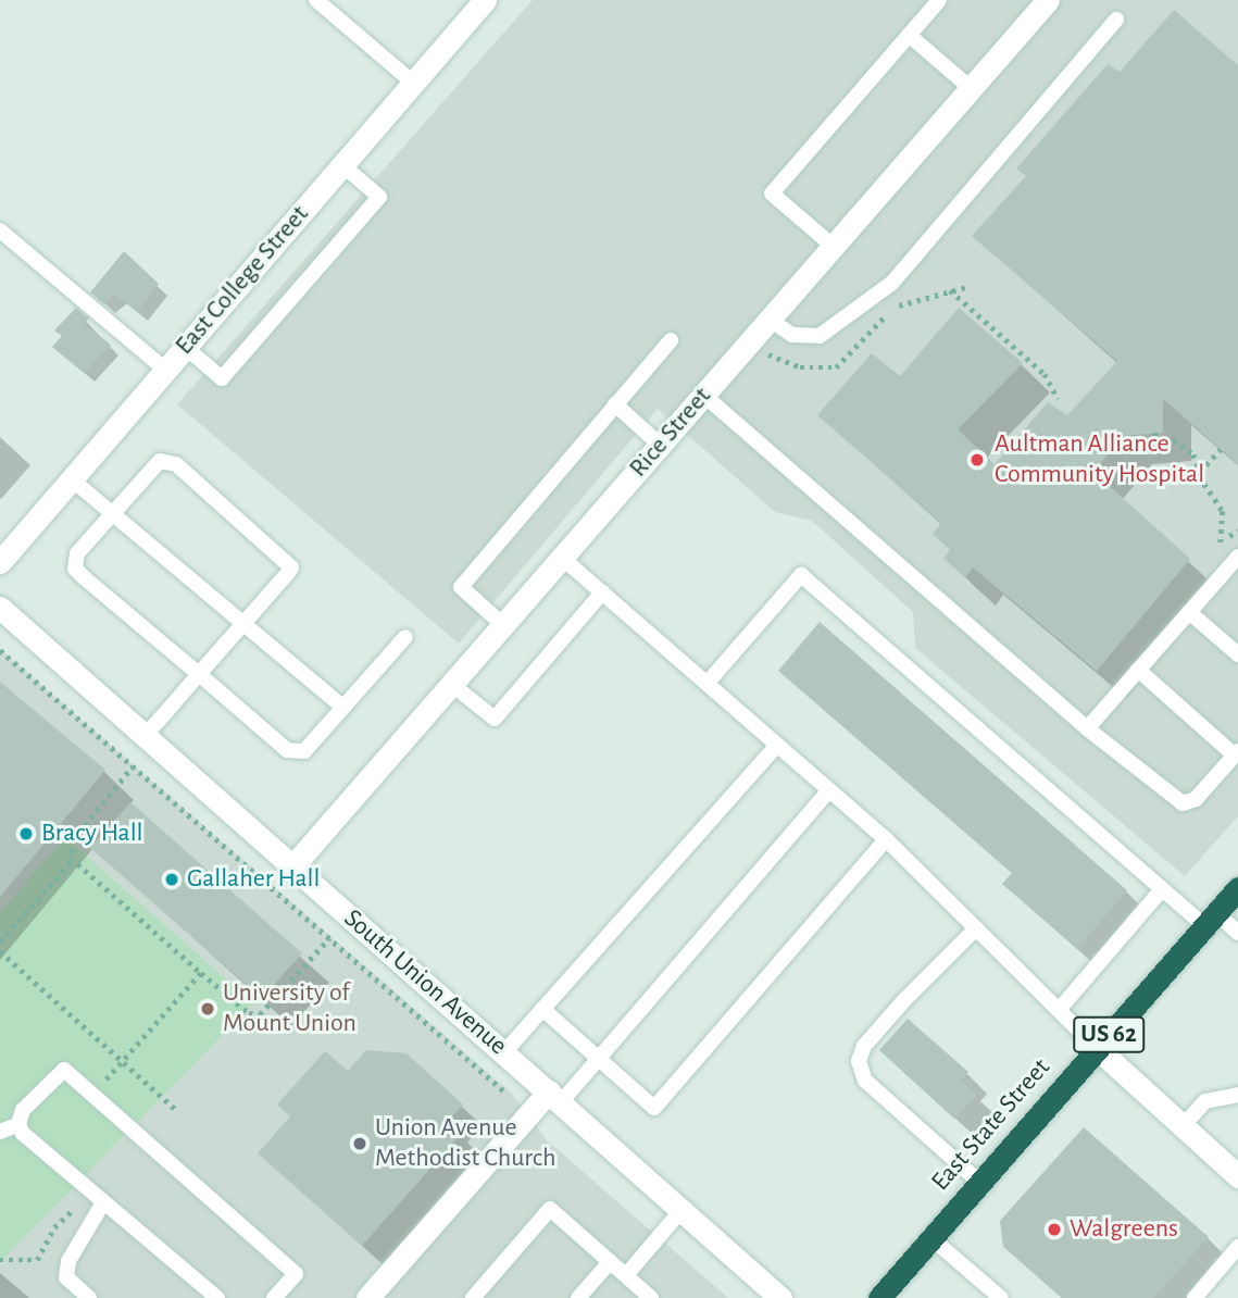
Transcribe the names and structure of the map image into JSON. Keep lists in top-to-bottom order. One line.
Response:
{"streets":{"highway":["US 62","East State Street"],"street":["East College Street","Rice Street","South Union Avenue"]},"crossings":[["Rice Street","South Union Avenue"]],"places":["Aultman Alliance Community Hospital","Bracy Hall","Gallaher Hall","University of Mount Union","Union Avenue Methodist Church","Walgreens"]}
